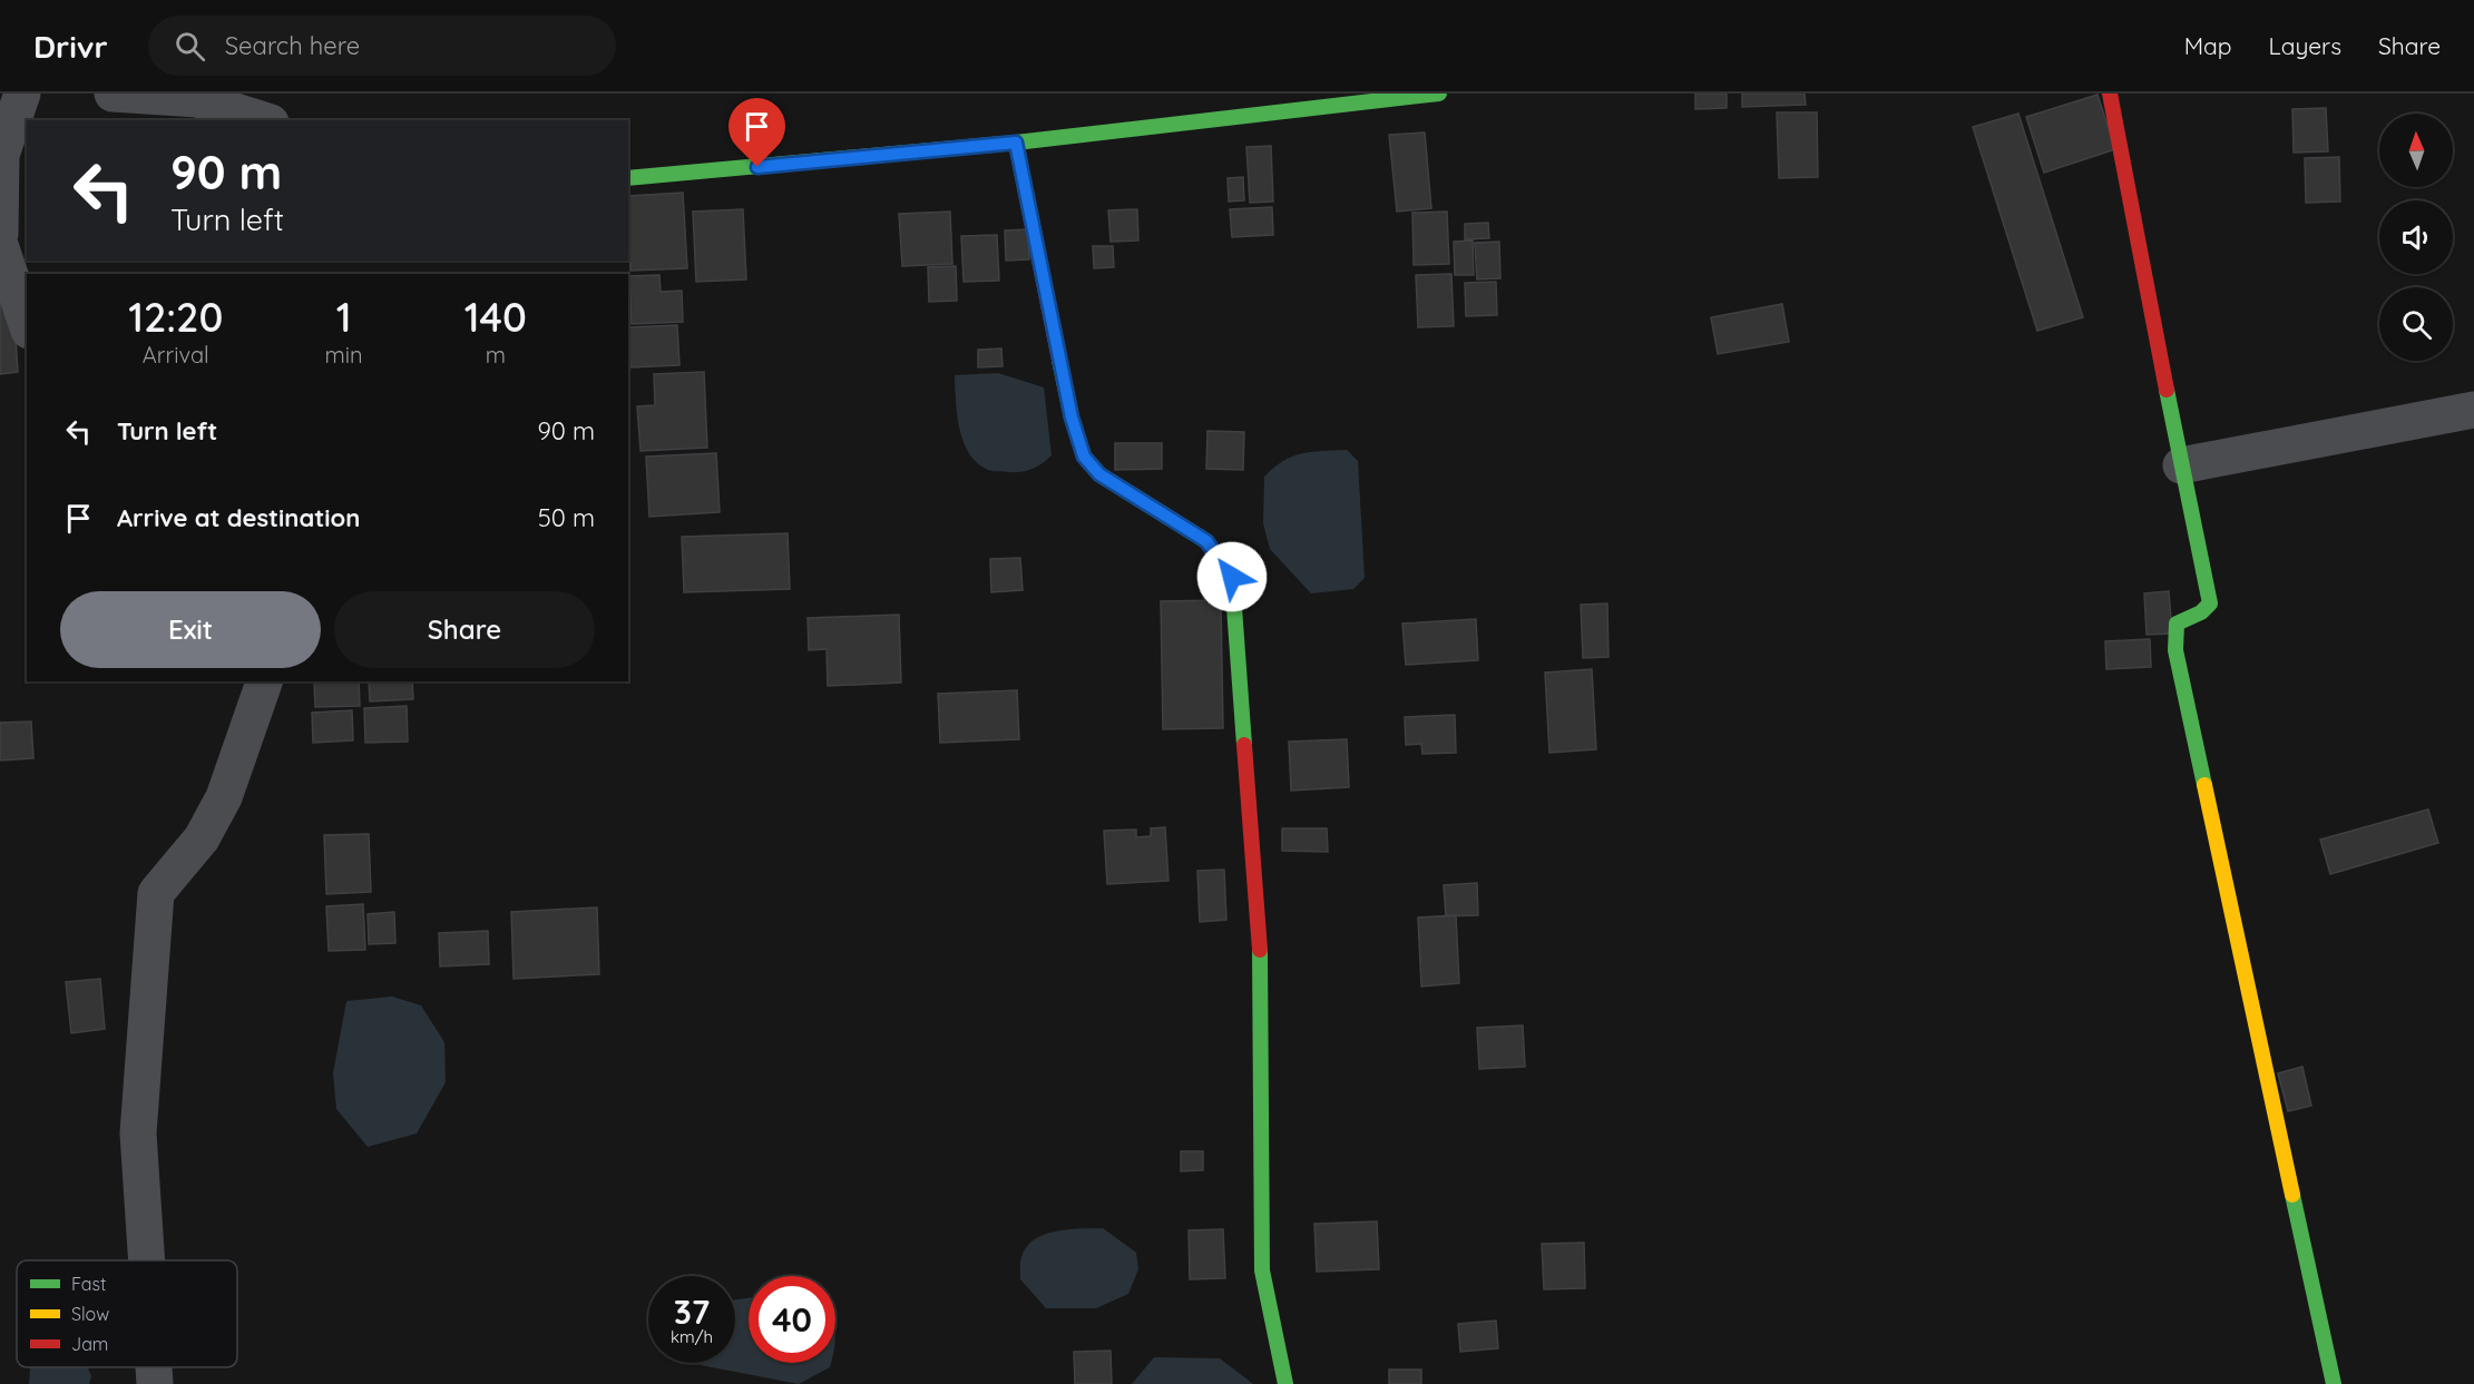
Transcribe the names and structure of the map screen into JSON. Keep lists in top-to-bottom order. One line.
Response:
{"legend":["Fast","Slow","Jam"],"north":"top","page":{"header":"Drivr","search":"Search here","nav":["Map","Layers","Share"],"turn":["90 m","Turn left"],"eta":["12:20","Arrival","1","min","140","m"],"list":[{"name":"Turn left","value":"90 m"},{"name":"Arrive at destination","value":"50 m"}],"buttons":["Exit","Share"],"speed":"37 km/h","limit":"40"}}
